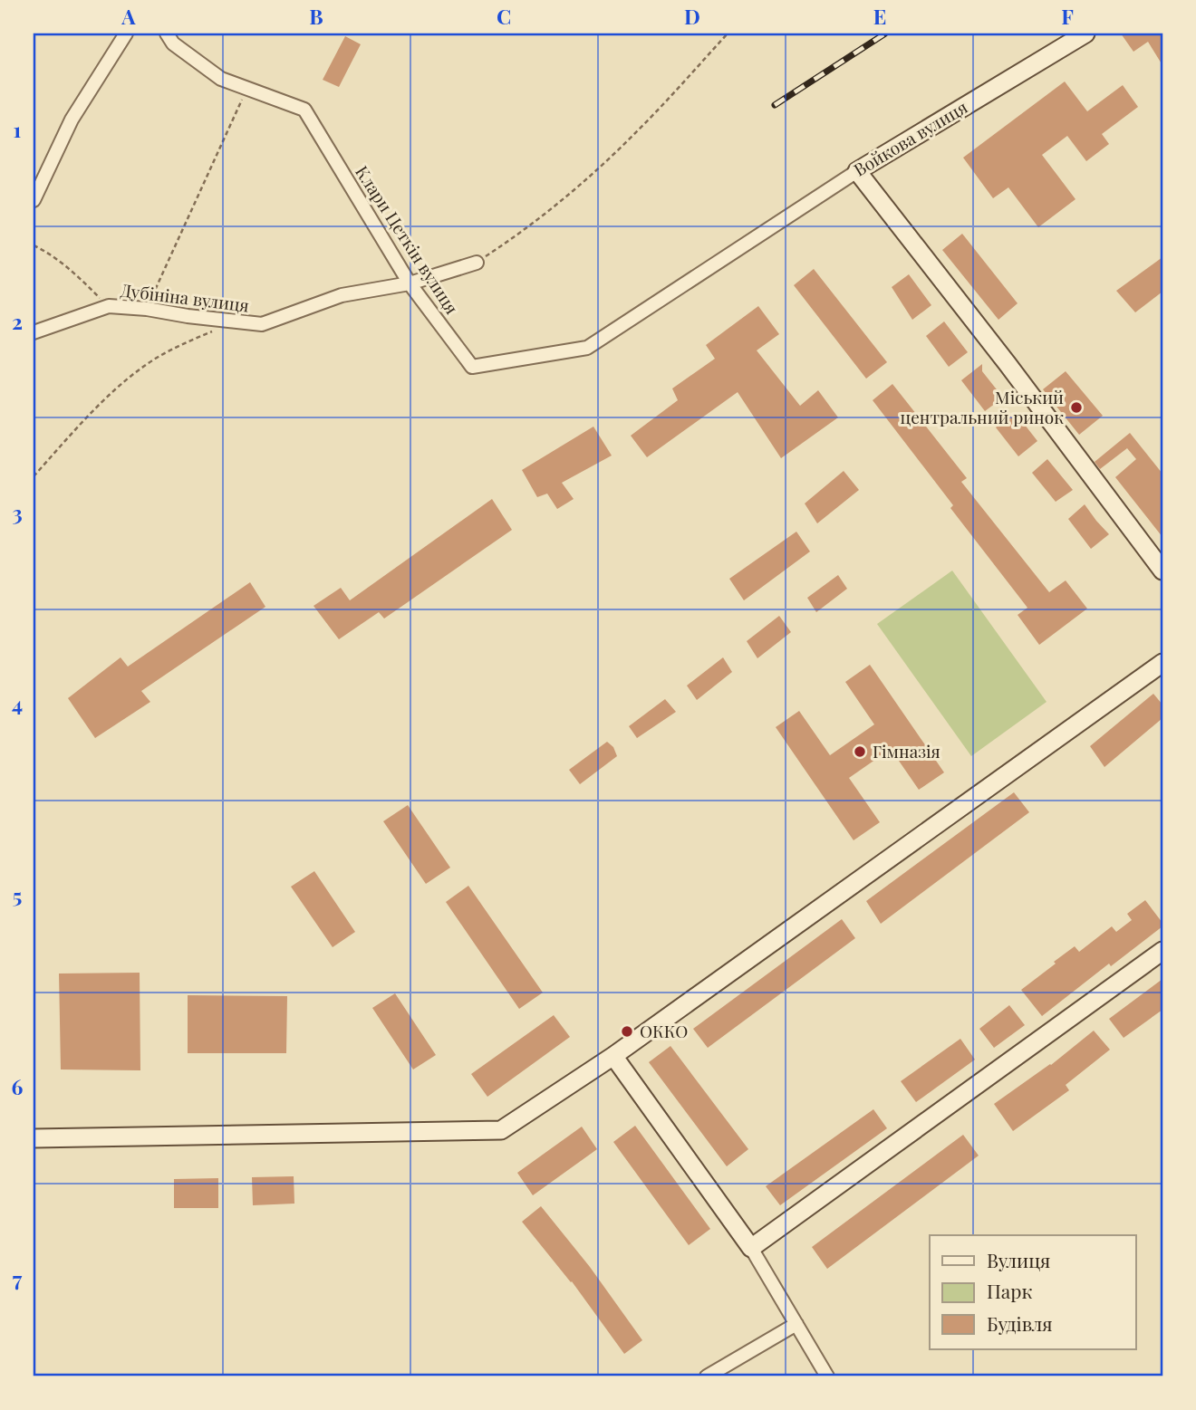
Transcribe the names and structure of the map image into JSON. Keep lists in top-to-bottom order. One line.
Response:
{"streets":{"street":["Войкова вулиця","Клари Цеткін вулиця","Дубініна вулиця"]},"crossings":[["Войкова вулиця","Клари Цеткін вулиця"],["Клари Цеткін вулиця","Дубініна вулиця"]],"places":["Міський центральний ринок","Гімназія","ОККО"],"legend":["Вулиця","Парк","Будівля"],"grid":{"columns":["A","B","C","D","E","F"],"rows":["1","2","3","4","5","6","7"]}}
